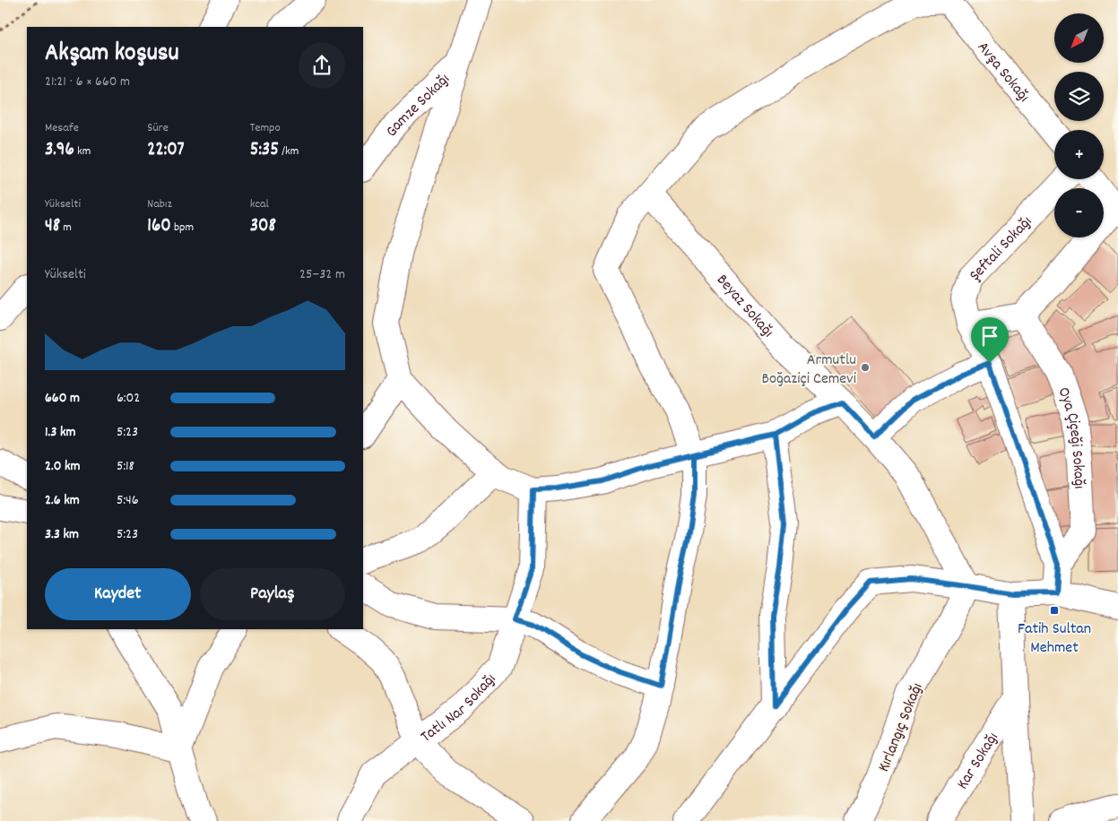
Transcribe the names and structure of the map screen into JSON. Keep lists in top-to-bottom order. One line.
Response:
{"streets":{"street":["Avşa Sokağı","Gamze Sokağı","Şeftali Sokağı","Beyaz Sokağı","Oya Çiçeği Sokağı","Tatlı Nar Sokağı","Kırlangıç Sokağı","Kar Sokağı"]},"crossings":[["Şeftali Sokağı","Oya Çiçeği Sokağı"],["Beyaz Sokağı","Kırlangıç Sokağı"]],"places":{"other":["Armutlu Boğaziçi Cemevi"],"transit":["Fatih Sultan Mehmet"]},"north":"bottom left","page":{"map_buttons":["+","−"],"heading":["Akşam koşusu","21:21 · 6 × 660 m"],"stats":[["Mesafe","3.96 km"],["Süre","22:07"],["Tempo","5:35 /km"],["Yükselti","48 m"],["Nabız","160 bpm"],["kcal","308"]],"chart":["Yükselti","25–32 m"],"list":[{"name":"660 m","note":"6:02"},{"name":"1.3 km","note":"5:23"},{"name":"2.0 km","note":"5:18"},{"name":"2.6 km","note":"5:46"},{"name":"3.3 km","note":"5:23"}],"buttons":["Kaydet","Paylaş"]}}
